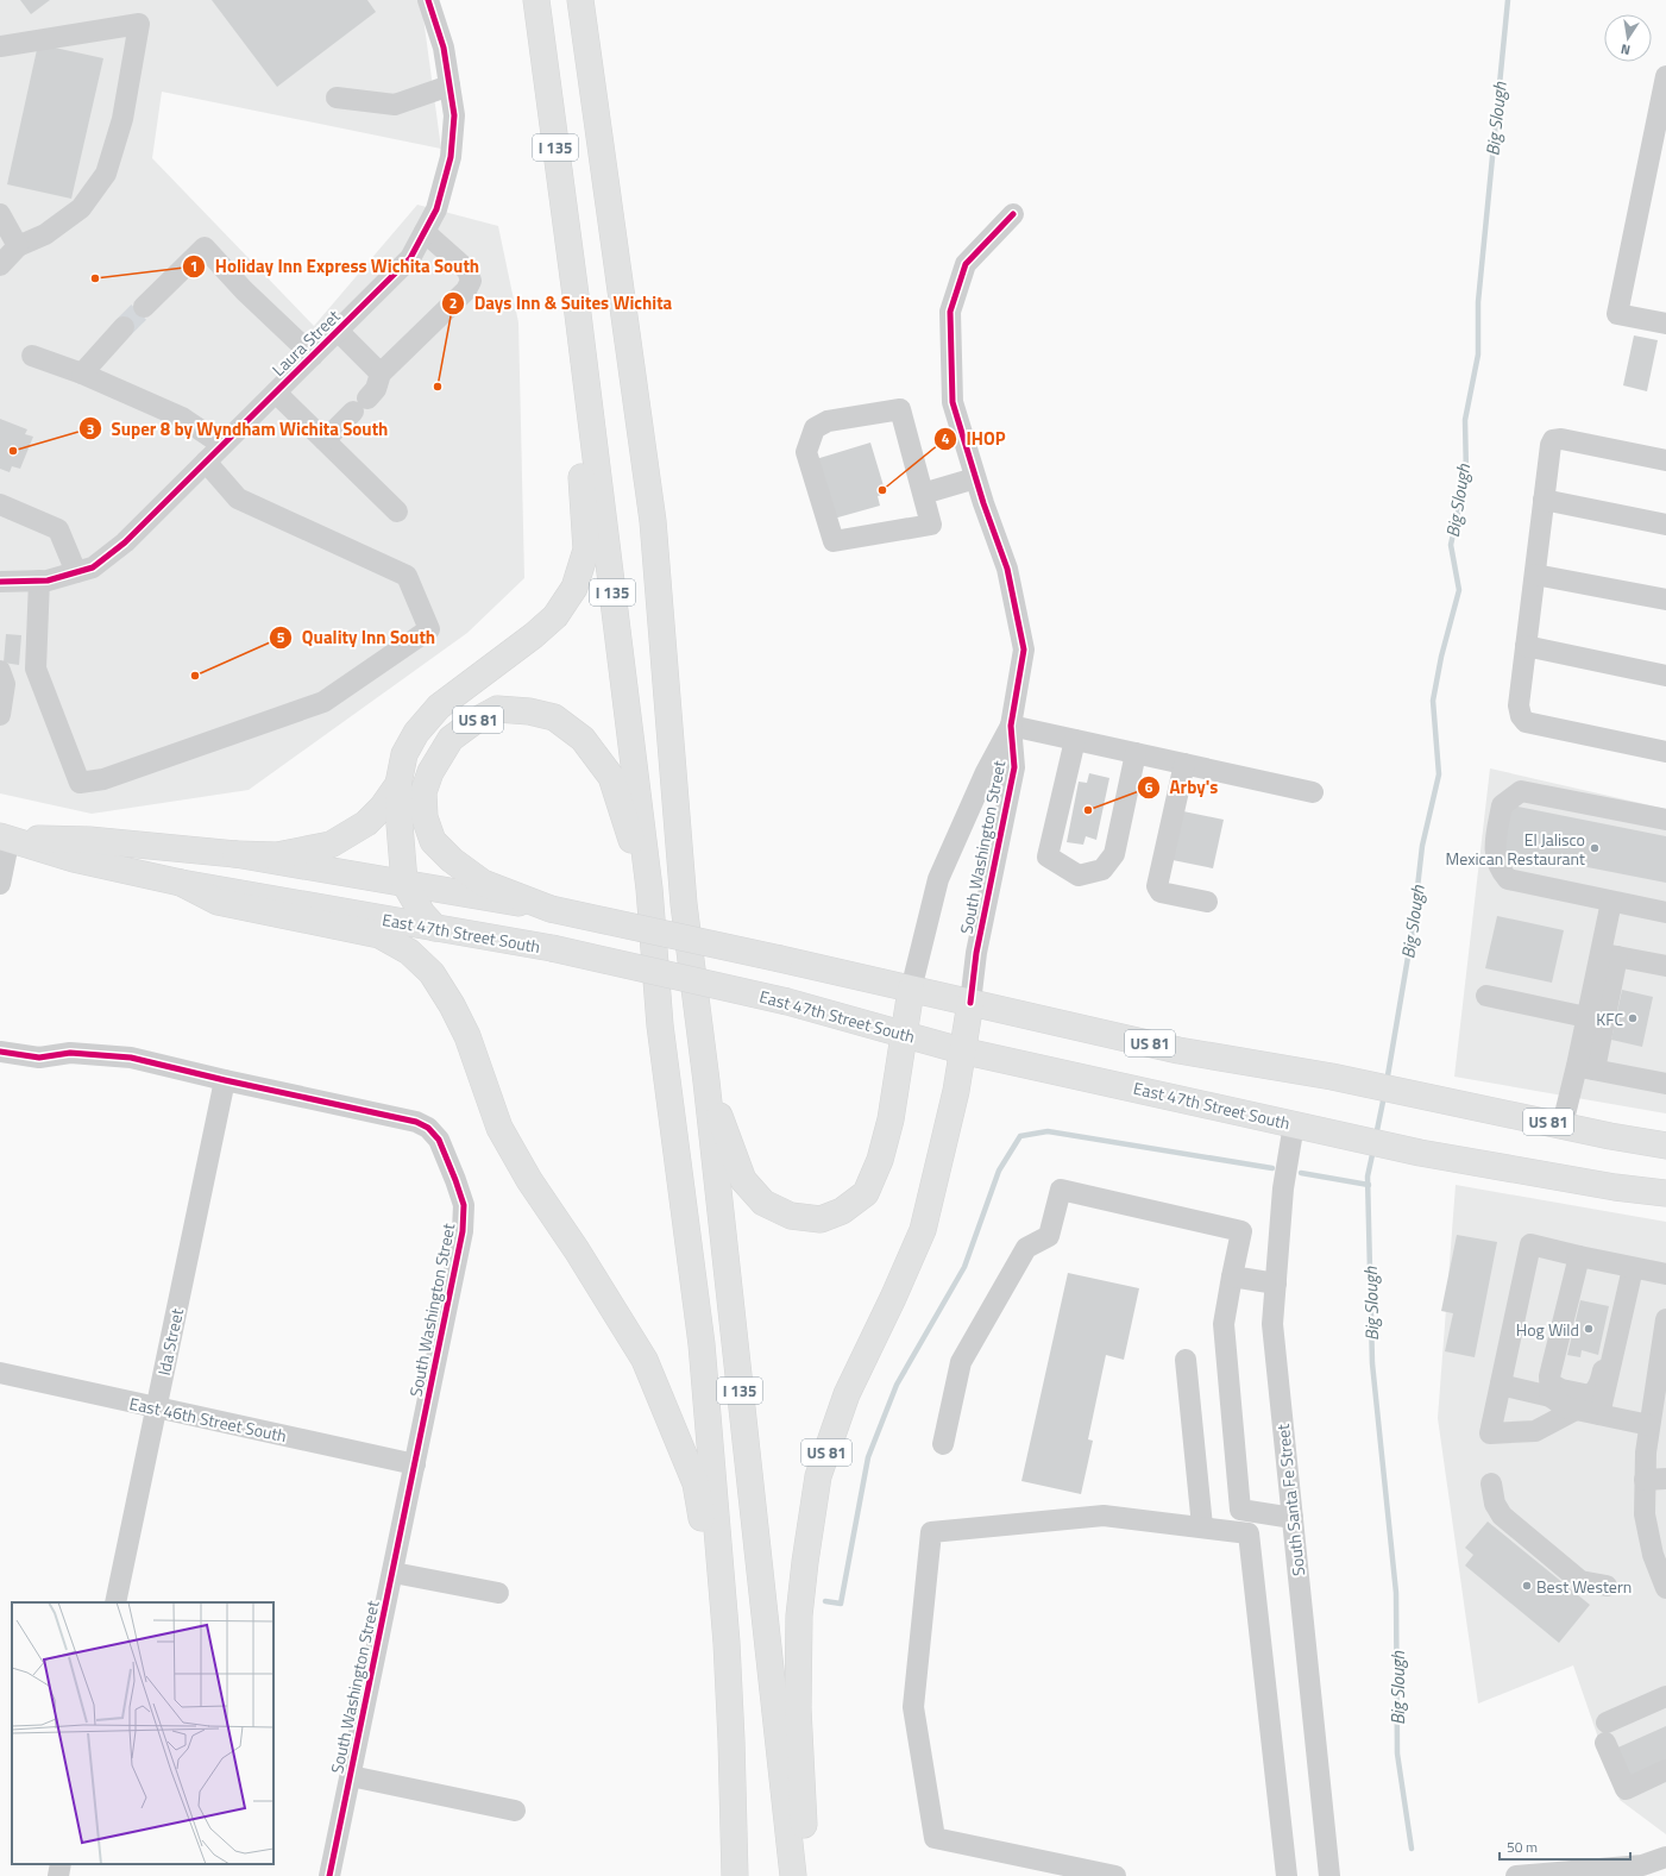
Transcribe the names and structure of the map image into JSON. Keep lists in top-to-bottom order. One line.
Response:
{"streets":{"main road":["I 135","US 81","East 47th Street South"],"street":["Laura Street","South Washington Street","Ida Street","East 46th Street South","South Santa Fe Street"]},"crossings":[["I 135","US 81"],["US 81","South Washington Street"],["US 81","East 47th Street South"],["South Washington Street","Ida Street"],["South Washington Street","East 46th Street South"],["East 47th Street South","South Santa Fe Street"],["Ida Street","East 46th Street South"]],"water":["Big Slough"],"places":["Holiday Inn Express Wichita South","Days Inn & Suites Wichita","Super 8 by Wyndham Wichita South","IHOP","Quality Inn South","Arby's","El Jalisco Mexican Restaurant","KFC","Hog Wild","Best Western"],"scale_bar":"50 m","north":"bottom"}
